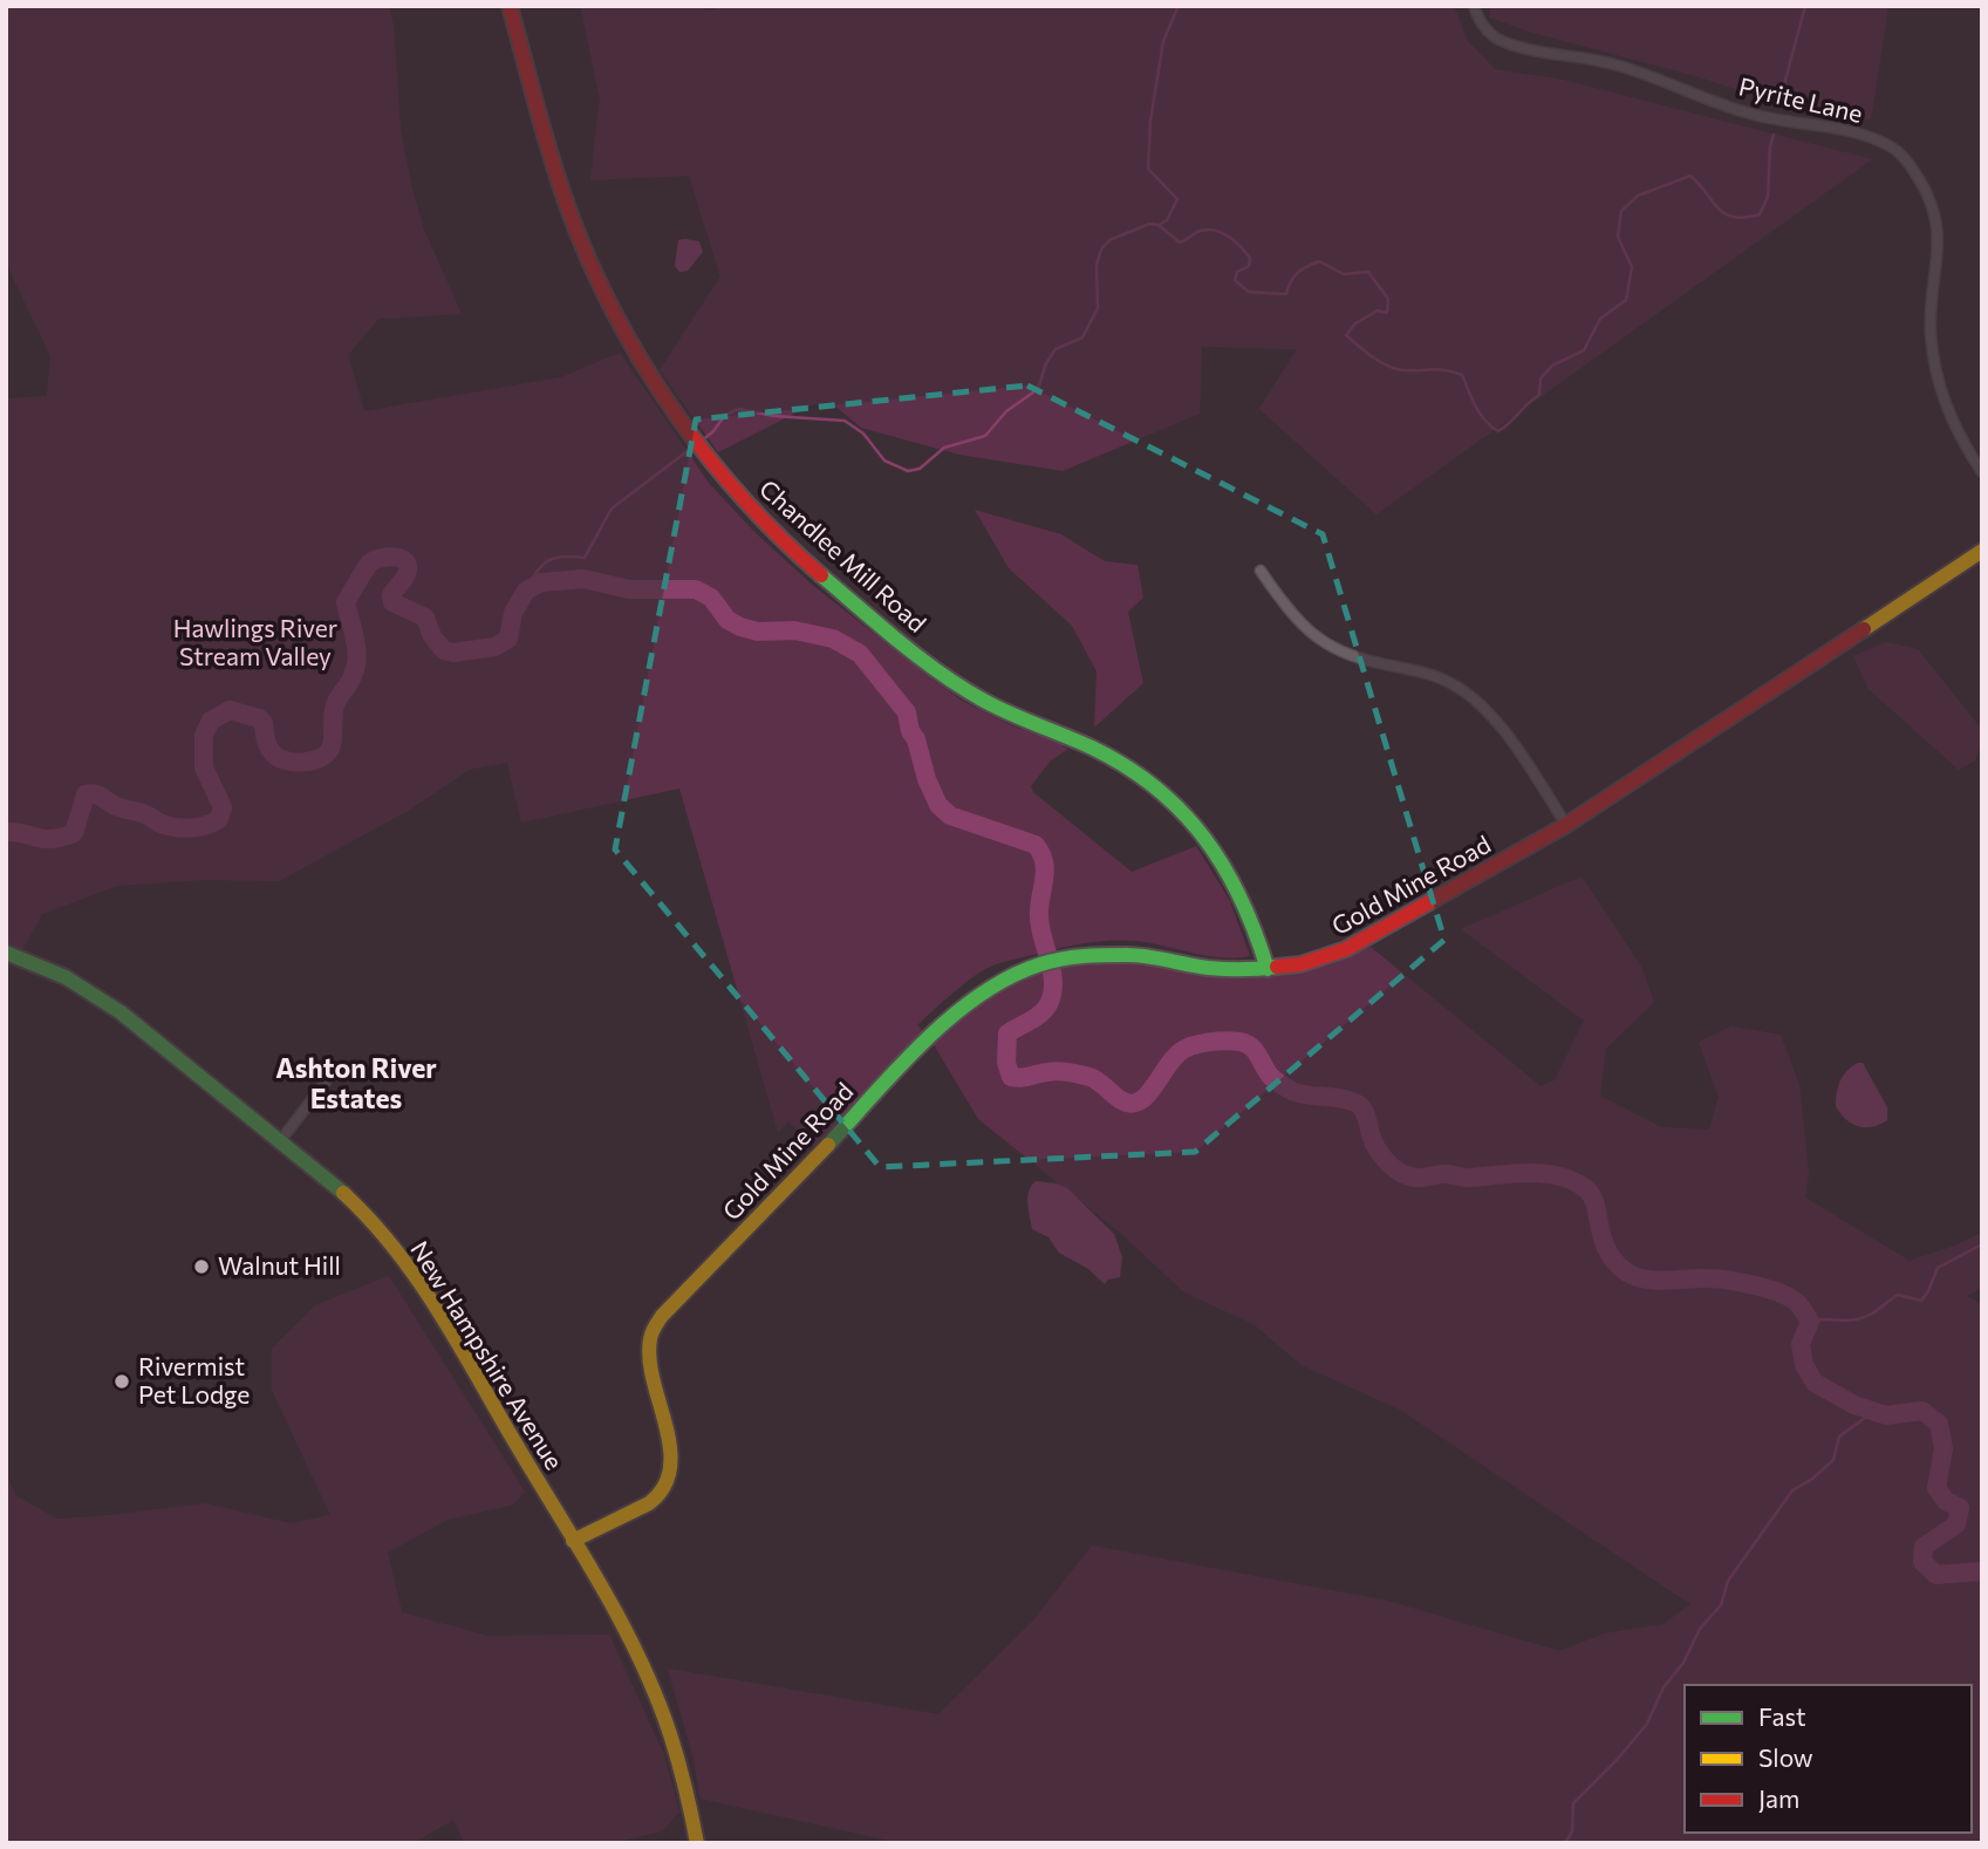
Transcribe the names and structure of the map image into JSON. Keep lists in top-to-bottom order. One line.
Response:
{"streets":{"street":["Pyrite Lane","Chandlee Mill Road","Gold Mine Road","New Hampshire Avenue"]},"crossings":[["Chandlee Mill Road","Gold Mine Road"],["Gold Mine Road","New Hampshire Avenue"]],"districts":["Ashton River Estates"],"parks":["Hawlings River Stream Valley"],"places":["Walnut Hill","Rivermist Pet Lodge"],"legend":["Fast","Slow","Jam"]}
